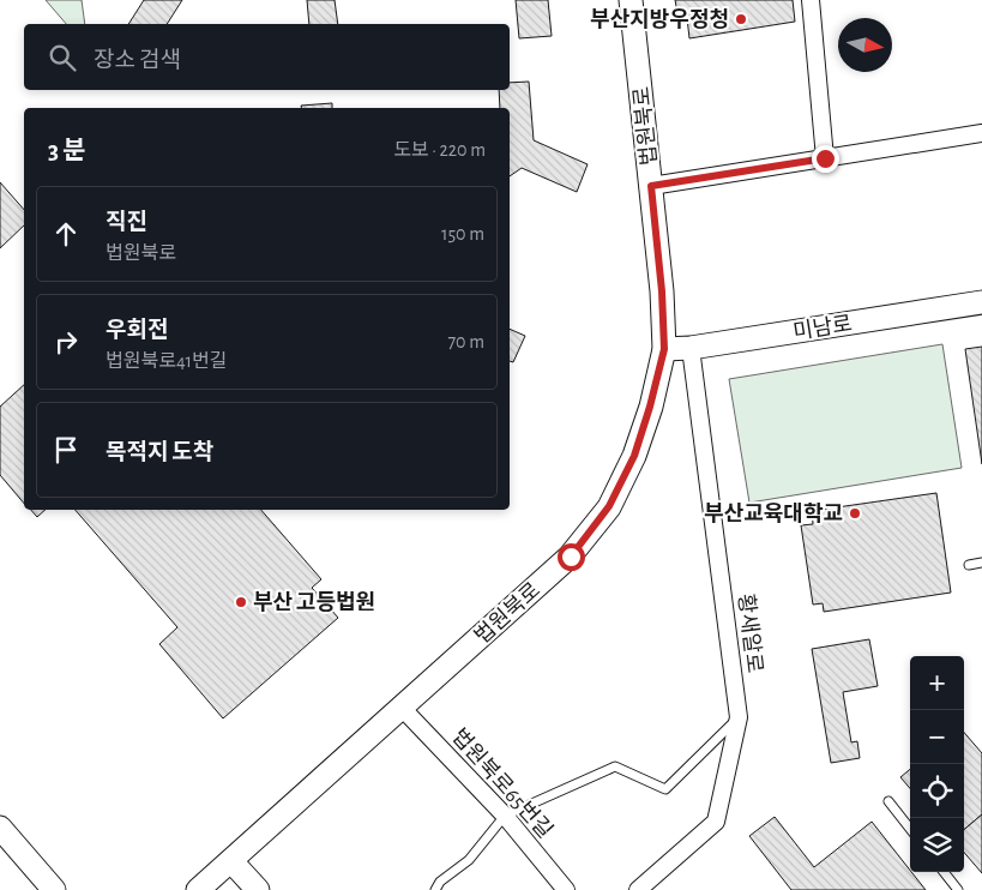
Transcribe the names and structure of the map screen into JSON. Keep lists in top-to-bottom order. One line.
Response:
{"streets":{"main road":["법원북로","미남로"],"street":["황새알로","법원북로65번길"]},"crossings":[["법원북로","미남로"],["법원북로","법원북로65번길"],["미남로","황새알로"]],"places":["부산지방우정청","부산교육대학교","부산 고등법원"],"north":"right","page":{"search":"장소 검색","heading":["3 분","도보 · 220 m"],"list":[["직진","법원북로","150 m"],["우회전","법원북로41번길","70 m"],"목적지 도착"],"map_buttons":["+","−"]}}
